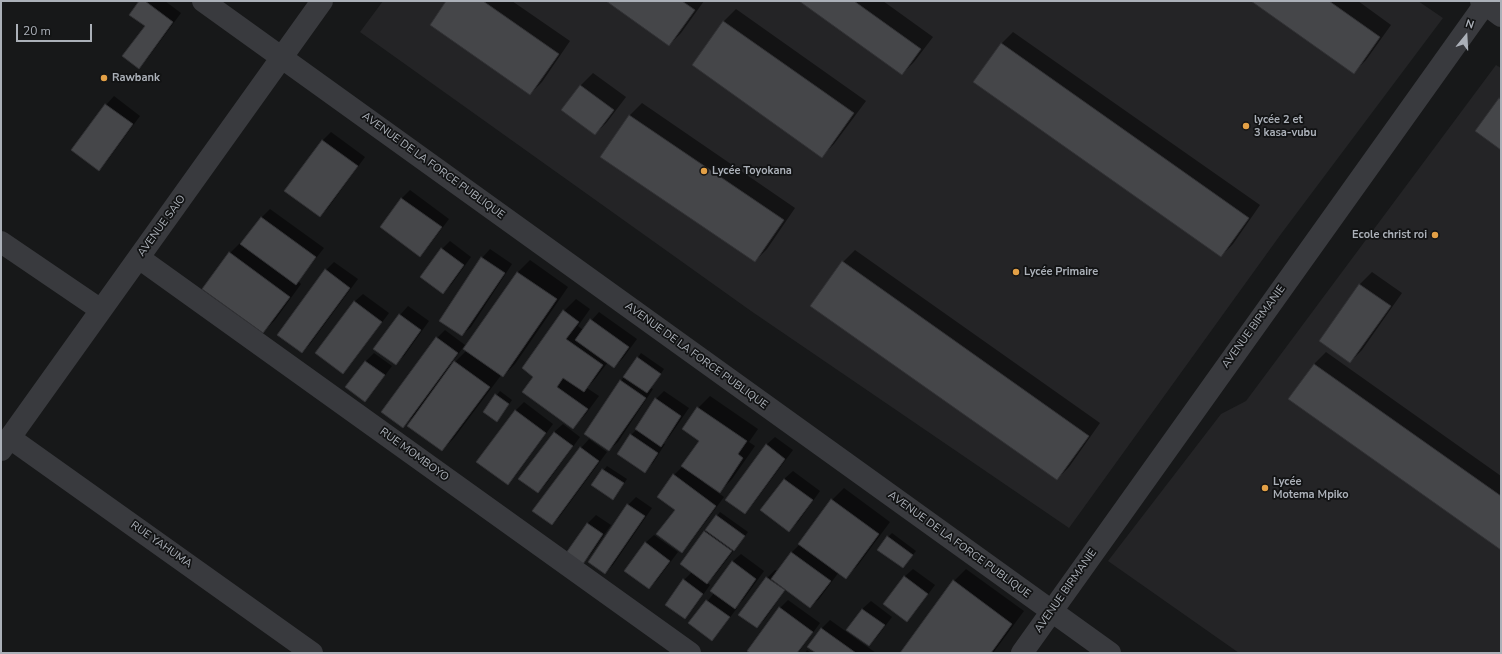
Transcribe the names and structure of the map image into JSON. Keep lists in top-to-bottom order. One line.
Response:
{"streets":{"street":["AVENUE DE LA FORCE PUBLIQUE","AVENUE SAIO","AVENUE BIRMANIE","RUE MOMBOYO","RUE YAHUMA"]},"crossings":[["AVENUE DE LA FORCE PUBLIQUE","AVENUE SAIO"],["AVENUE DE LA FORCE PUBLIQUE","AVENUE BIRMANIE"],["AVENUE SAIO","RUE MOMBOYO"],["AVENUE SAIO","RUE YAHUMA"]],"places":["Rawbank","lycée 2 et 3 kasa-vubu","Lycée Toyokana","Ecole christ roi","Lycée Primaire","Lycée Motema Mpiko"],"scale_bar":"20 m","north":"top"}
